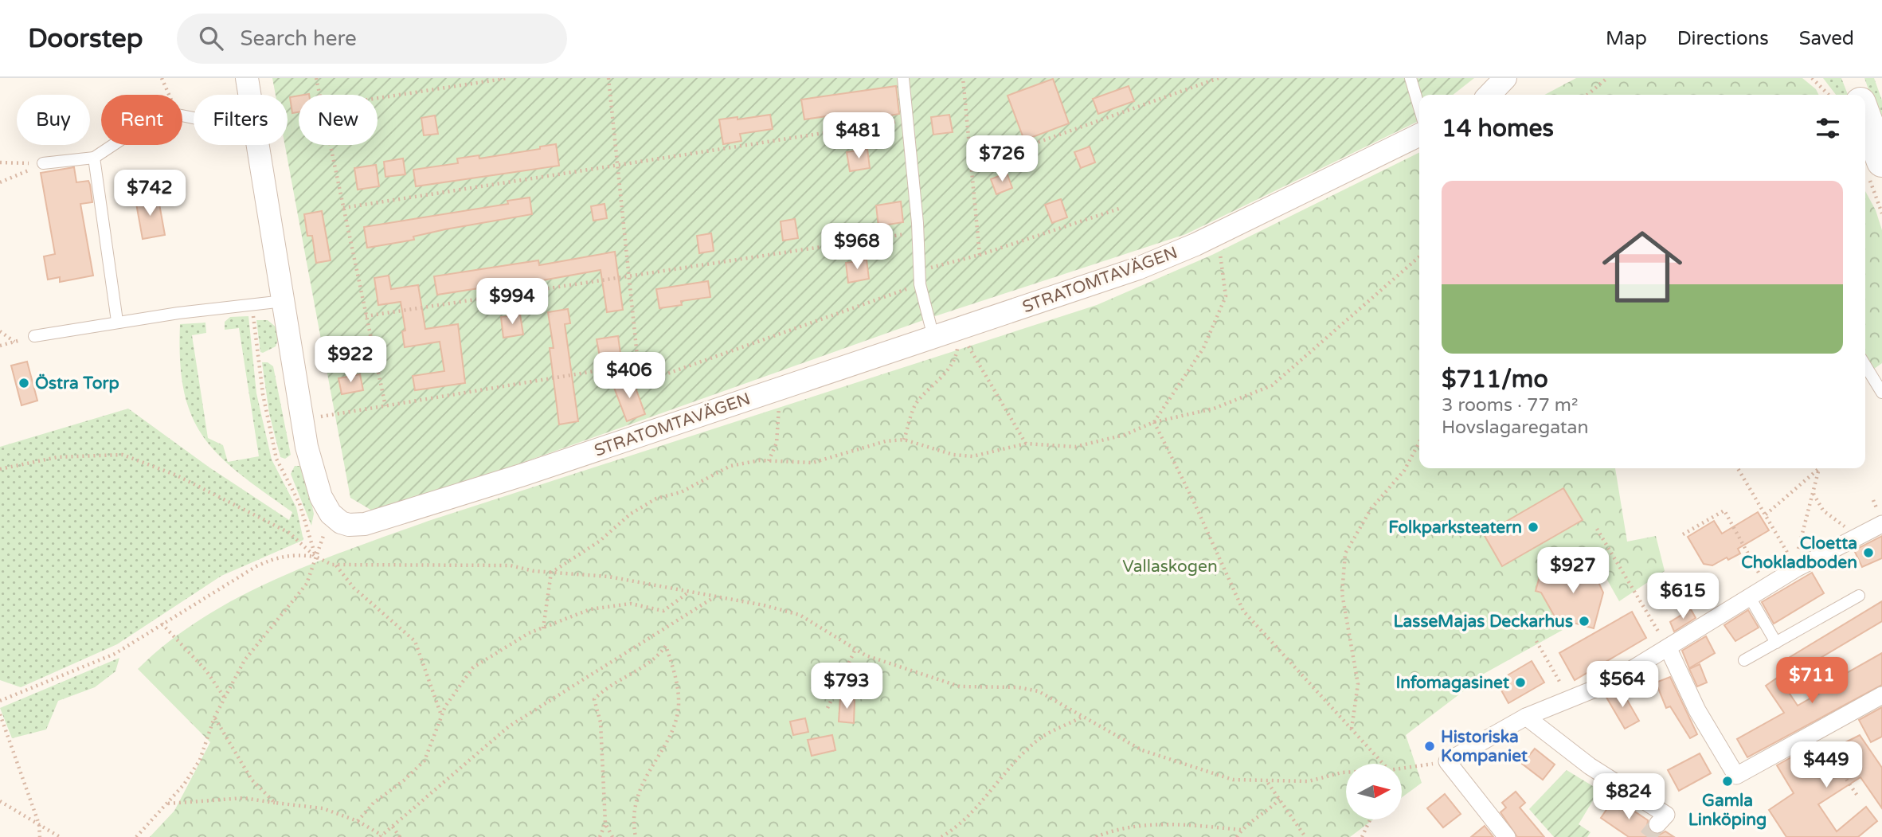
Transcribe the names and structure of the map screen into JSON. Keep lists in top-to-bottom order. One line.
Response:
{"streets":{"street":["STRATOMTAVÄGEN"]},"parks":["Vallaskogen"],"places":["Östra Torp","Folkparksteatern","Cloetta Chokladboden","LasseMajas Deckarhus","Infomagasinet","Historiska Kompaniet","Gamla Linköping"],"north":"right","page":{"header":"Doorstep","search":"Search here","nav":["Map","Directions","Saved"],"chip":["Buy","Rent","Filters","New"],"heading":"14 homes","price":["$481","$726","$742","$968","$994","$922","$406","$927","$615","$711","$564","$793","$449","$824"],"list":[{"name":"$711/mo","note":"3 rooms · 77 m² · Hovslagaregatan"}]}}
